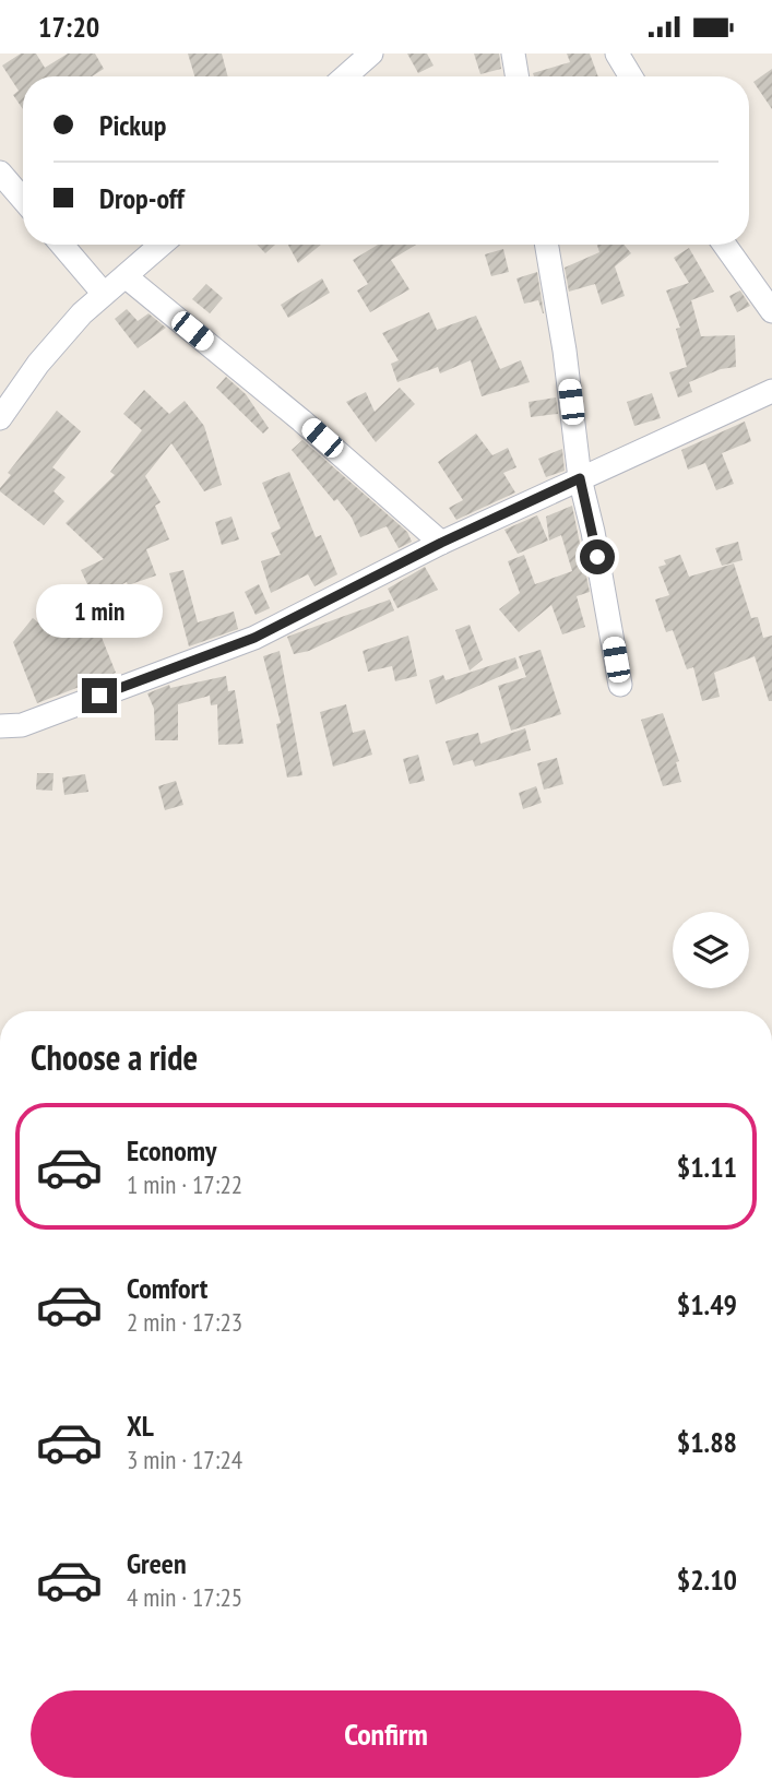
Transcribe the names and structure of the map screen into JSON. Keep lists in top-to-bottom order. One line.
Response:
{"page":{"status":"17:20","banner":["Pickup","Drop-off"],"bubble":"1 min","heading":"Choose a ride","list":[{"name":"Economy","note":"1 min · 17:22","value":"$1.11"},{"name":"Comfort","note":"2 min · 17:23","value":"$1.49"},{"name":"XL","note":"3 min · 17:24","value":"$1.88"},{"name":"Green","note":"4 min · 17:25","value":"$2.10"}],"buttons":"Confirm"}}
